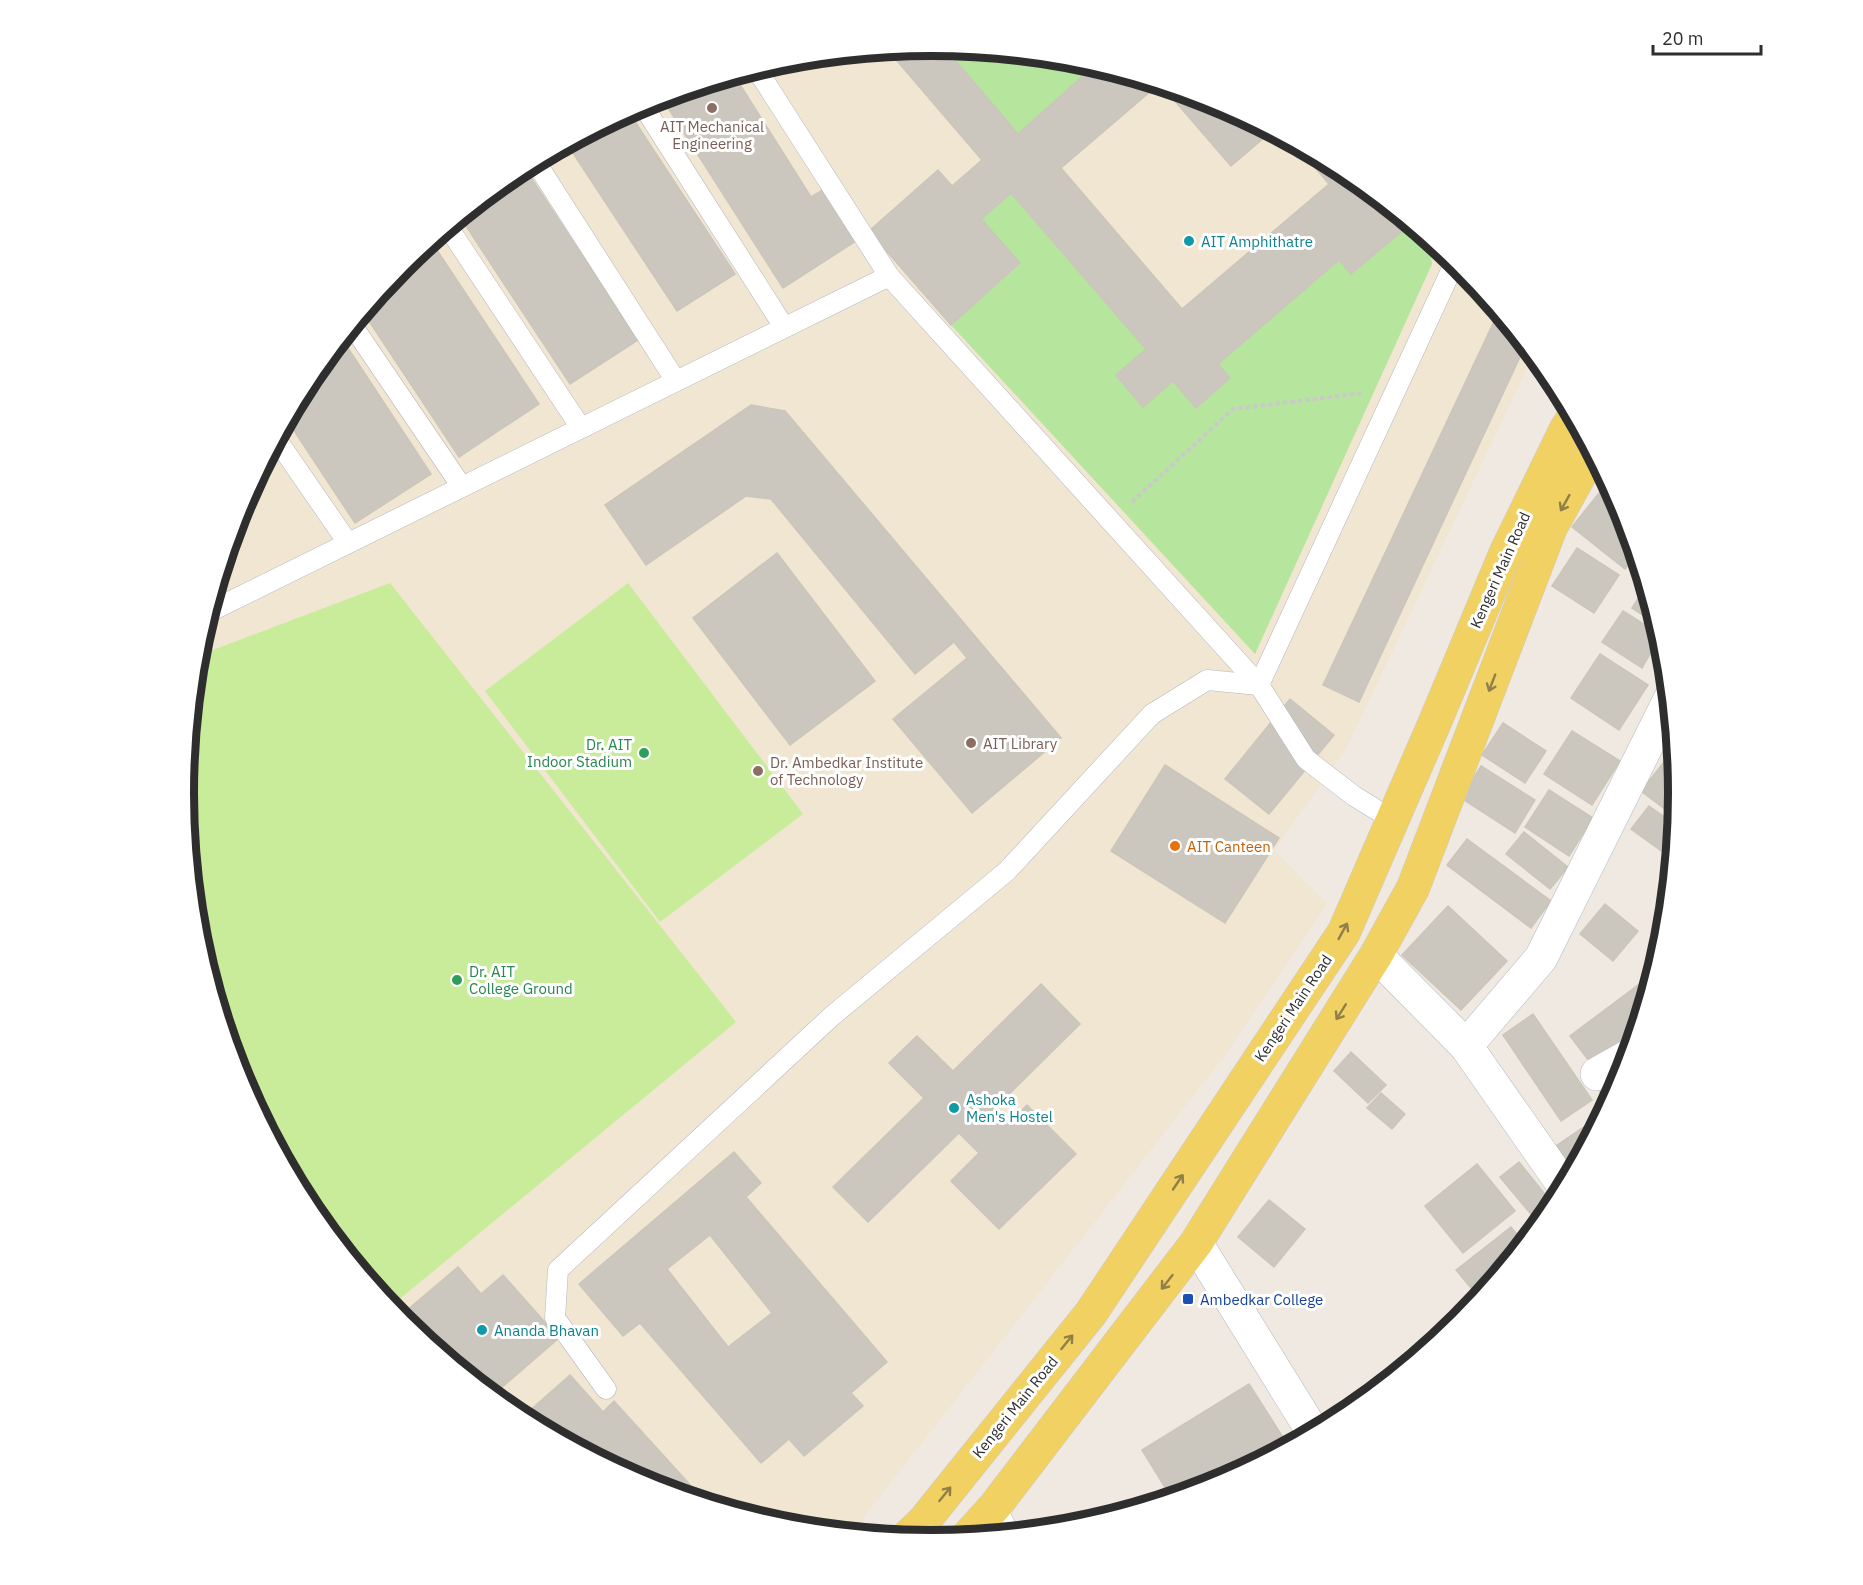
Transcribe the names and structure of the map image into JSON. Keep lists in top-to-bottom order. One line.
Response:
{"streets":{"main road":["Kengeri Main Road"]},"places":{"other":["AIT Mechanical Engineering","AIT Amphithatre","AIT Library","Dr. AIT Indoor Stadium","Dr. Ambedkar Institute of Technology","AIT Canteen","Dr. AIT College Ground","Ashoka Men's Hostel","Ananda Bhavan"],"transit":["Ambedkar College"]},"scale_bar":"20 m"}
